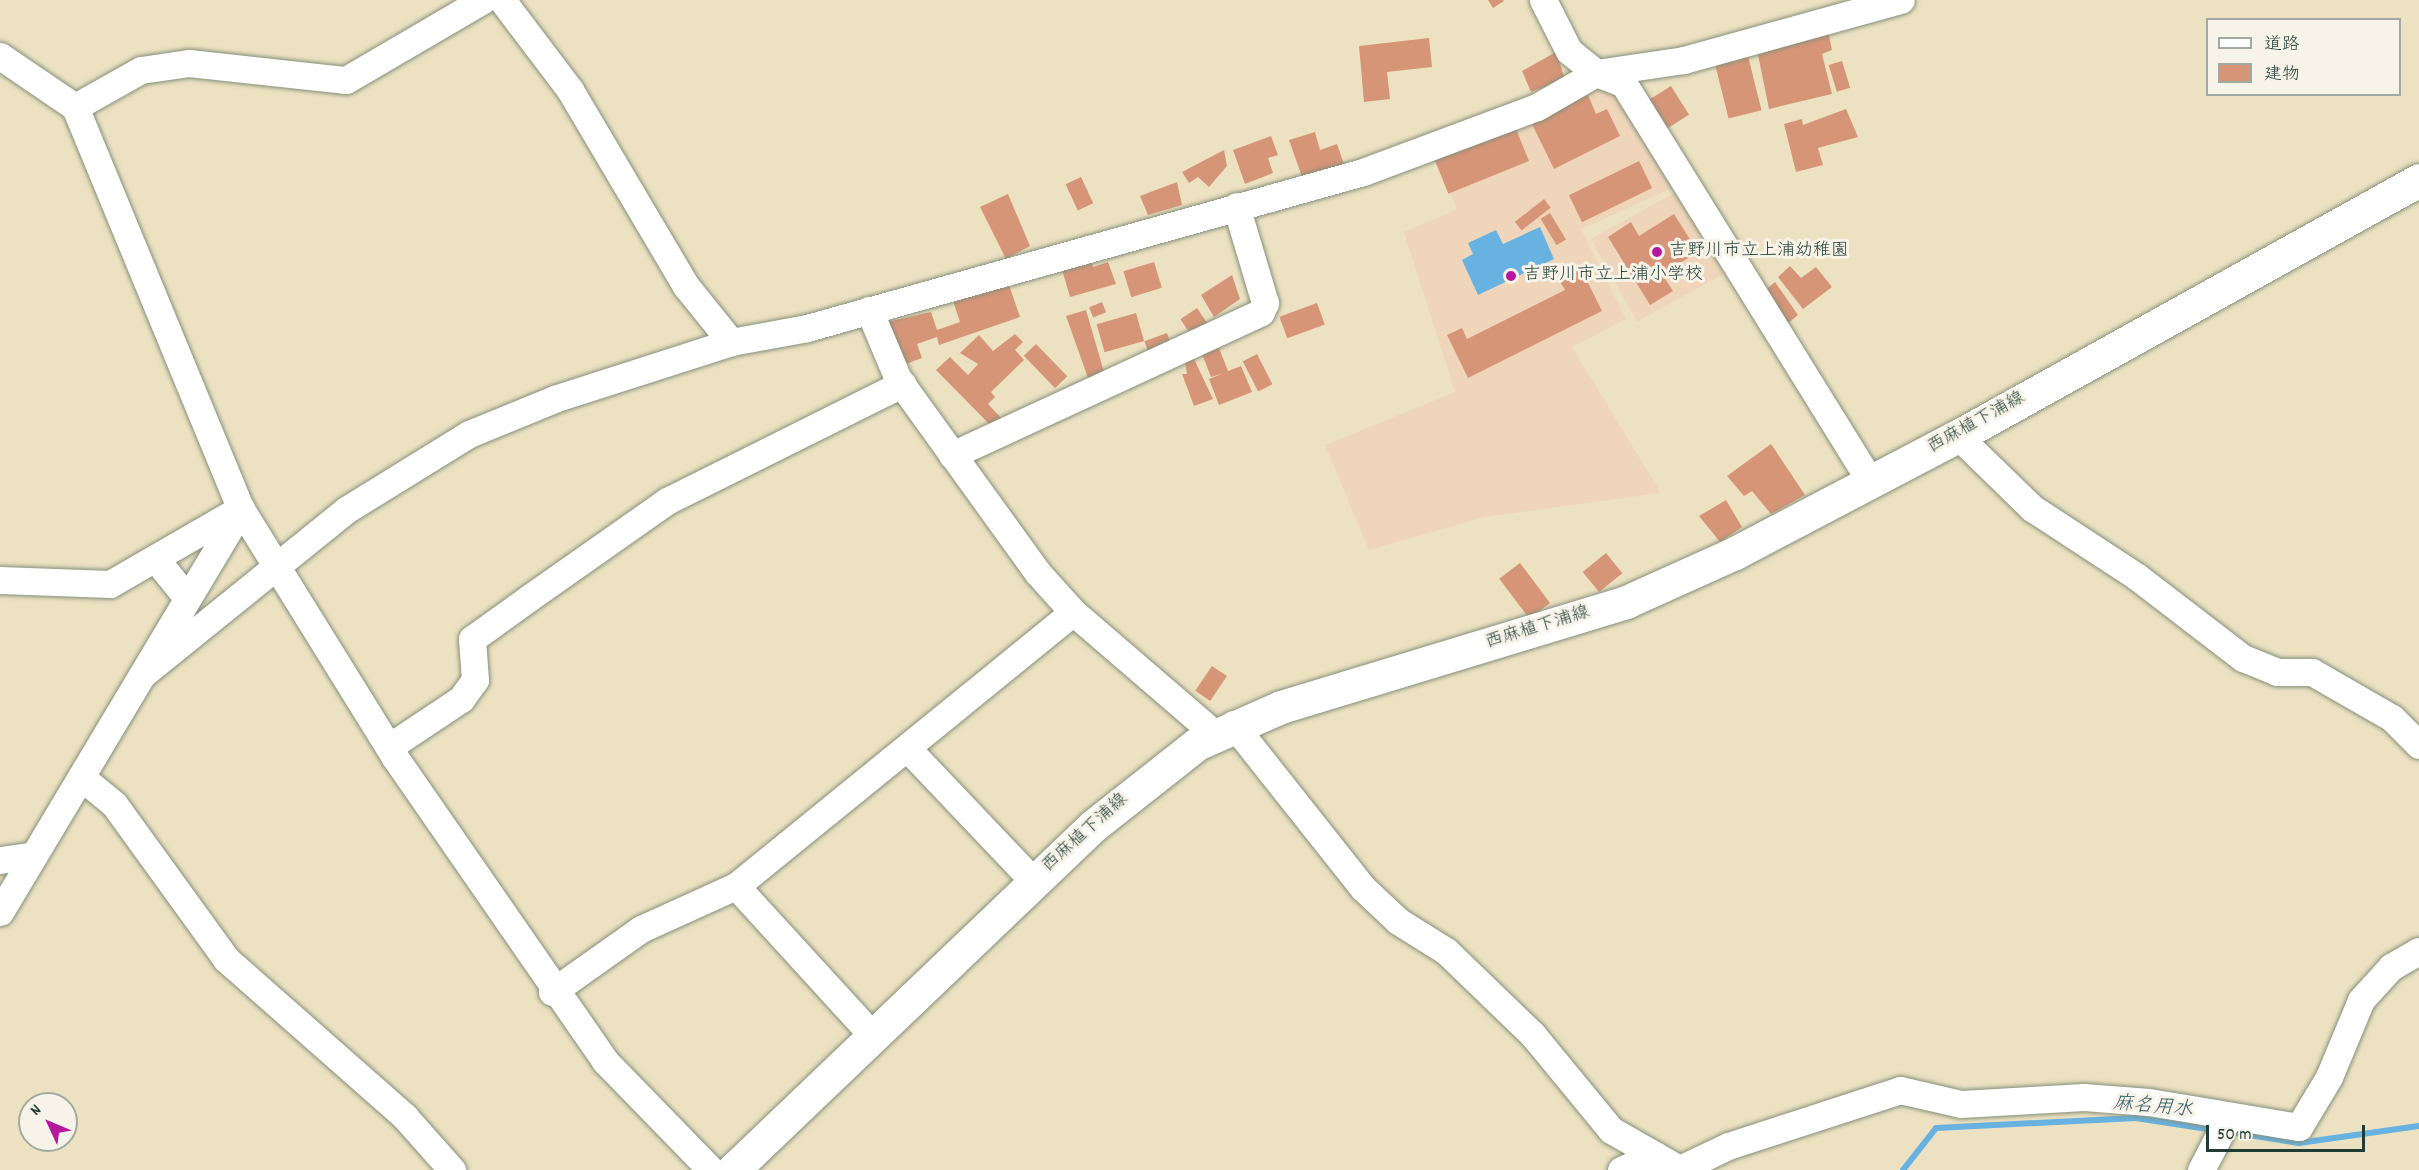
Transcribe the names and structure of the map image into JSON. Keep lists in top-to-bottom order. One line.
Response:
{"streets":{"main road":["西麻植下浦線"]},"water":["麻名用水"],"places":["吉野川市立上浦幼稚園","吉野川市立上浦小学校"],"legend":["道路","建物"],"scale_bar":"50 m","north":"top left"}
